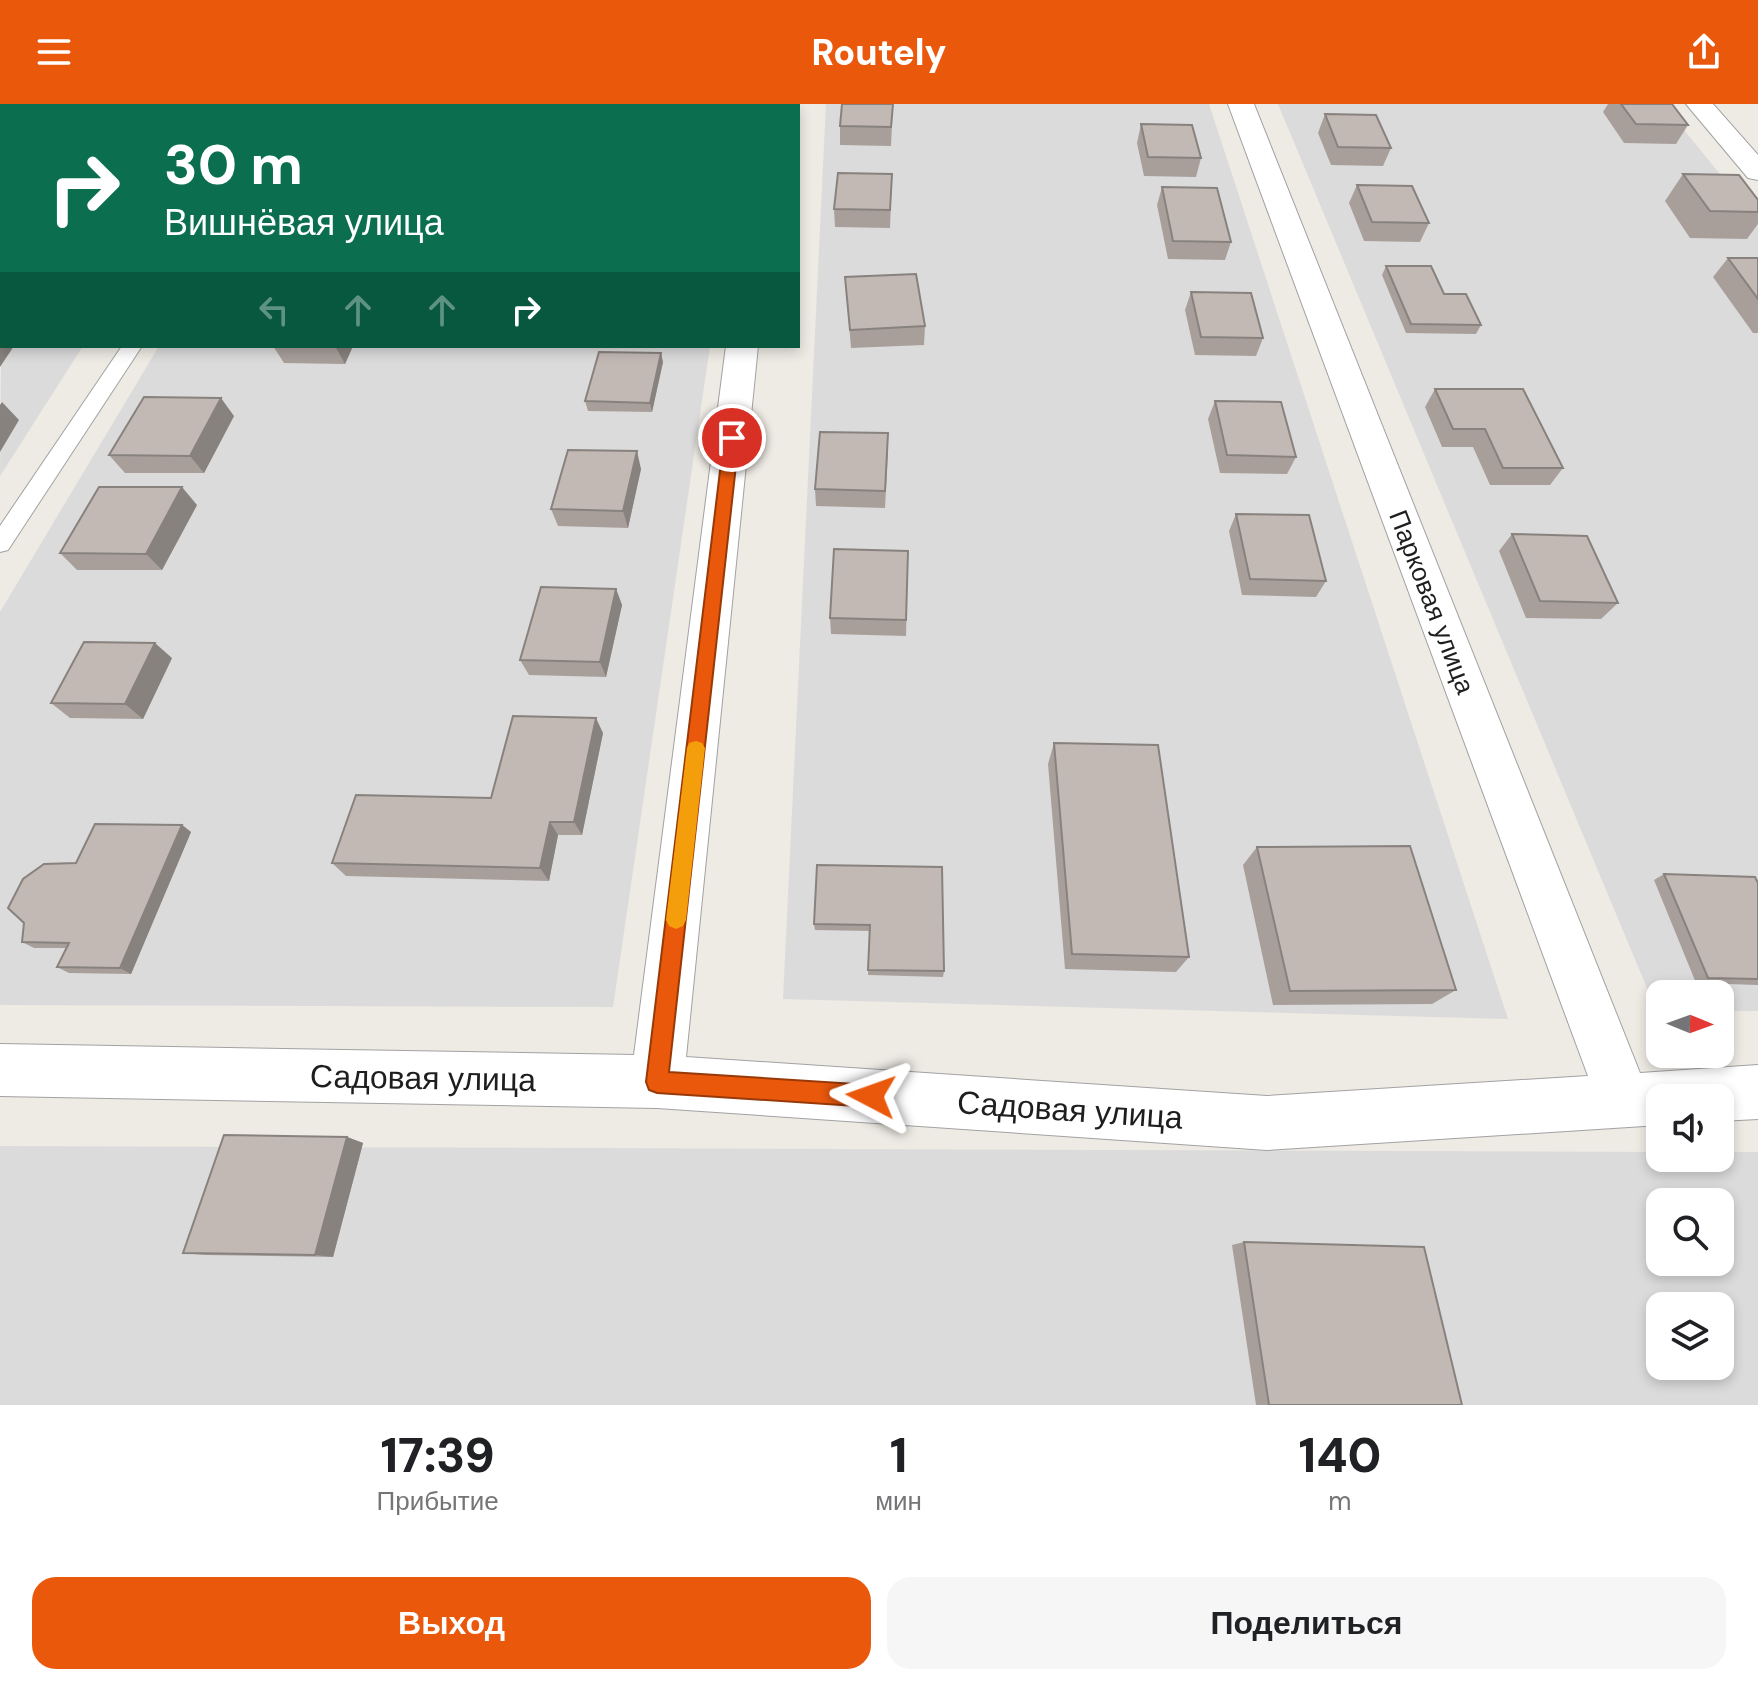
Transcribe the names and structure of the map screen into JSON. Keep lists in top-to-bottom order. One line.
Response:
{"streets":{"street":["Парковая улица","Садовая улица"]},"north":"right","page":{"header":"Routely","turn":["30 m","Вишнёвая улица"],"eta":["17:39","Прибытие","1","мин","140","m"],"buttons":["Выход","Поделиться"]}}
